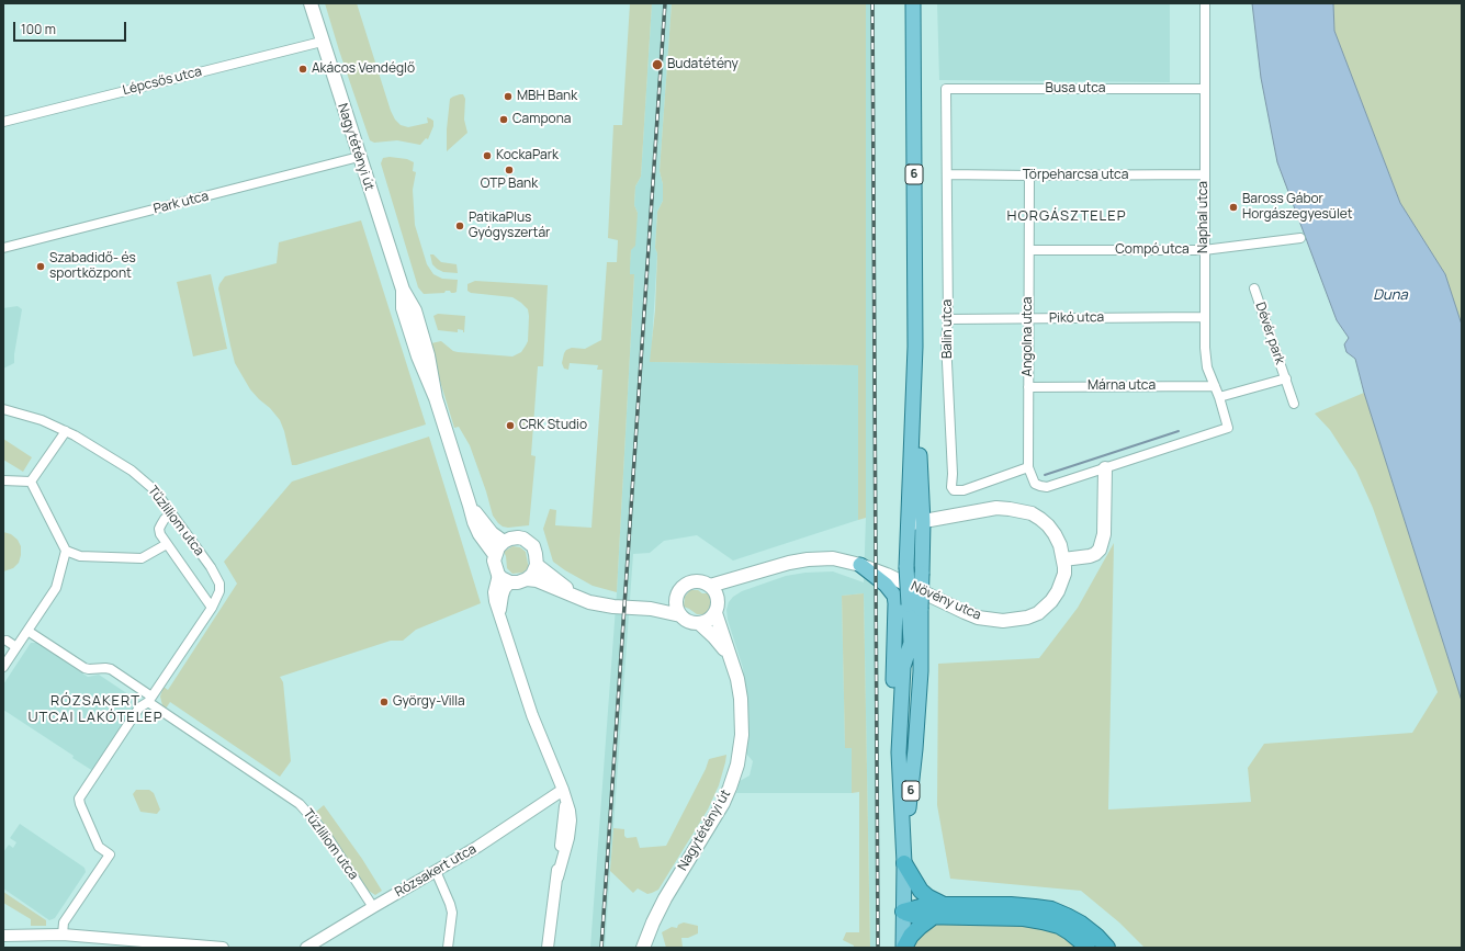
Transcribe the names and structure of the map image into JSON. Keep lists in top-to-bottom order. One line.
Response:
{"streets":{"main road":["Nagytétényi út","6","Növény utca"],"street":["Lépcsős utca","Busa utca","Törpeharcsa utca","Park utca","Naphal utca","Compó utca","Pikó utca","Balin utca","Dévér park","Angolna utca","Márna utca","Tűzliliom utca","Rózsakert utca"]},"crossings":[["Lépcsős utca","Nagytétényi út"],["Busa utca","Naphal utca"],["Busa utca","Balin utca"],["Nagytétényi út","Park utca"],["Nagytétényi út","Növény utca"],["Nagytétényi út","Rózsakert utca"],["6","Növény utca"],["Törpeharcsa utca","Naphal utca"],["Törpeharcsa utca","Balin utca"],["Törpeharcsa utca","Angolna utca"],["Naphal utca","Compó utca"],["Naphal utca","Pikó utca"],["Naphal utca","Dévér park"],["Naphal utca","Angolna utca"],["Naphal utca","Márna utca"],["Compó utca","Angolna utca"],["Pikó utca","Balin utca"],["Pikó utca","Angolna utca"],["Balin utca","Angolna utca"],["Angolna utca","Márna utca"],["Tűzliliom utca","Rózsakert utca"]],"districts":["HORGÁSZTELEP","RÓZSAKERT UTCAI LAKÓTELEP"],"water":["Duna"],"places":["Budatétény","Akácos Vendéglő","MBH Bank","Campona","KockaPark","OTP Bank","Baross Gábor Horgászegyesület","PatikaPlus Gyógyszertár","Szabadidő- és sportközpont","CRK Studio","György-Villa"],"scale_bar":"100 m"}
